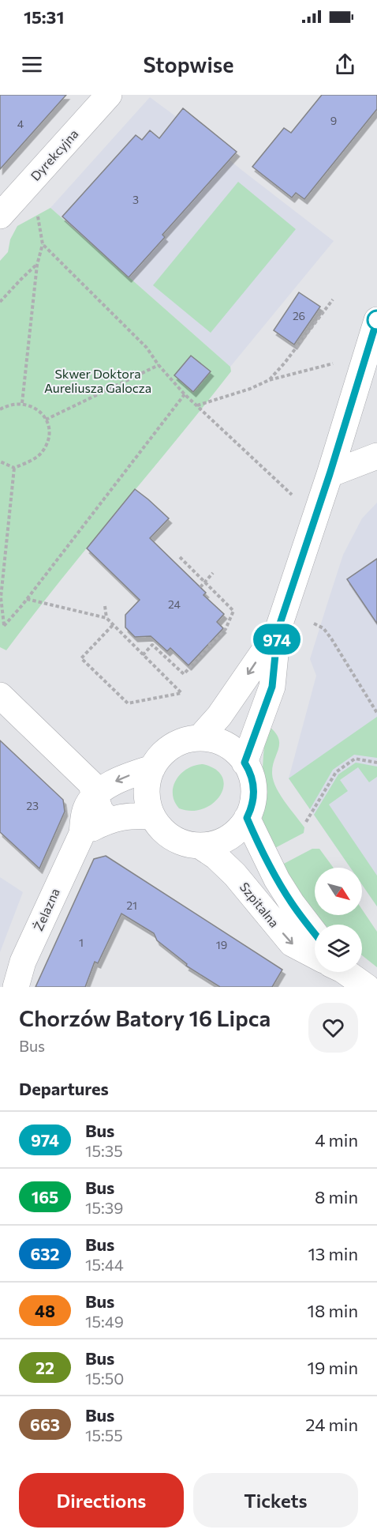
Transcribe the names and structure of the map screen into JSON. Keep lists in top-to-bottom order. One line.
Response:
{"streets":{"street":["Dyrekcyjna","Szpitalna","Żelazna"]},"crossings":[["Szpitalna","Żelazna"]],"parks":["Skwer Doktora Aureliusza Galocza"],"lines":["bus line 974"],"house_numbers":["9","4","3","26","24","23","21","1","19"],"north":"bottom right","page":{"status":"15:31","header":"Stopwise","on_map":"974","heading":[["Chorzów Batory 16 Lipca","Bus"],"Departures"],"list":[{"mark":"974","name":"Bus","note":"15:35","value":"4 min"},{"mark":"165","name":"Bus","note":"15:39","value":"8 min"},{"mark":"632","name":"Bus","note":"15:44","value":"13 min"},{"mark":"48","name":"Bus","note":"15:49","value":"18 min"},{"mark":"22","name":"Bus","note":"15:50","value":"19 min"},{"mark":"663","name":"Bus","note":"15:55","value":"24 min"}],"buttons":["Directions","Tickets"]}}
